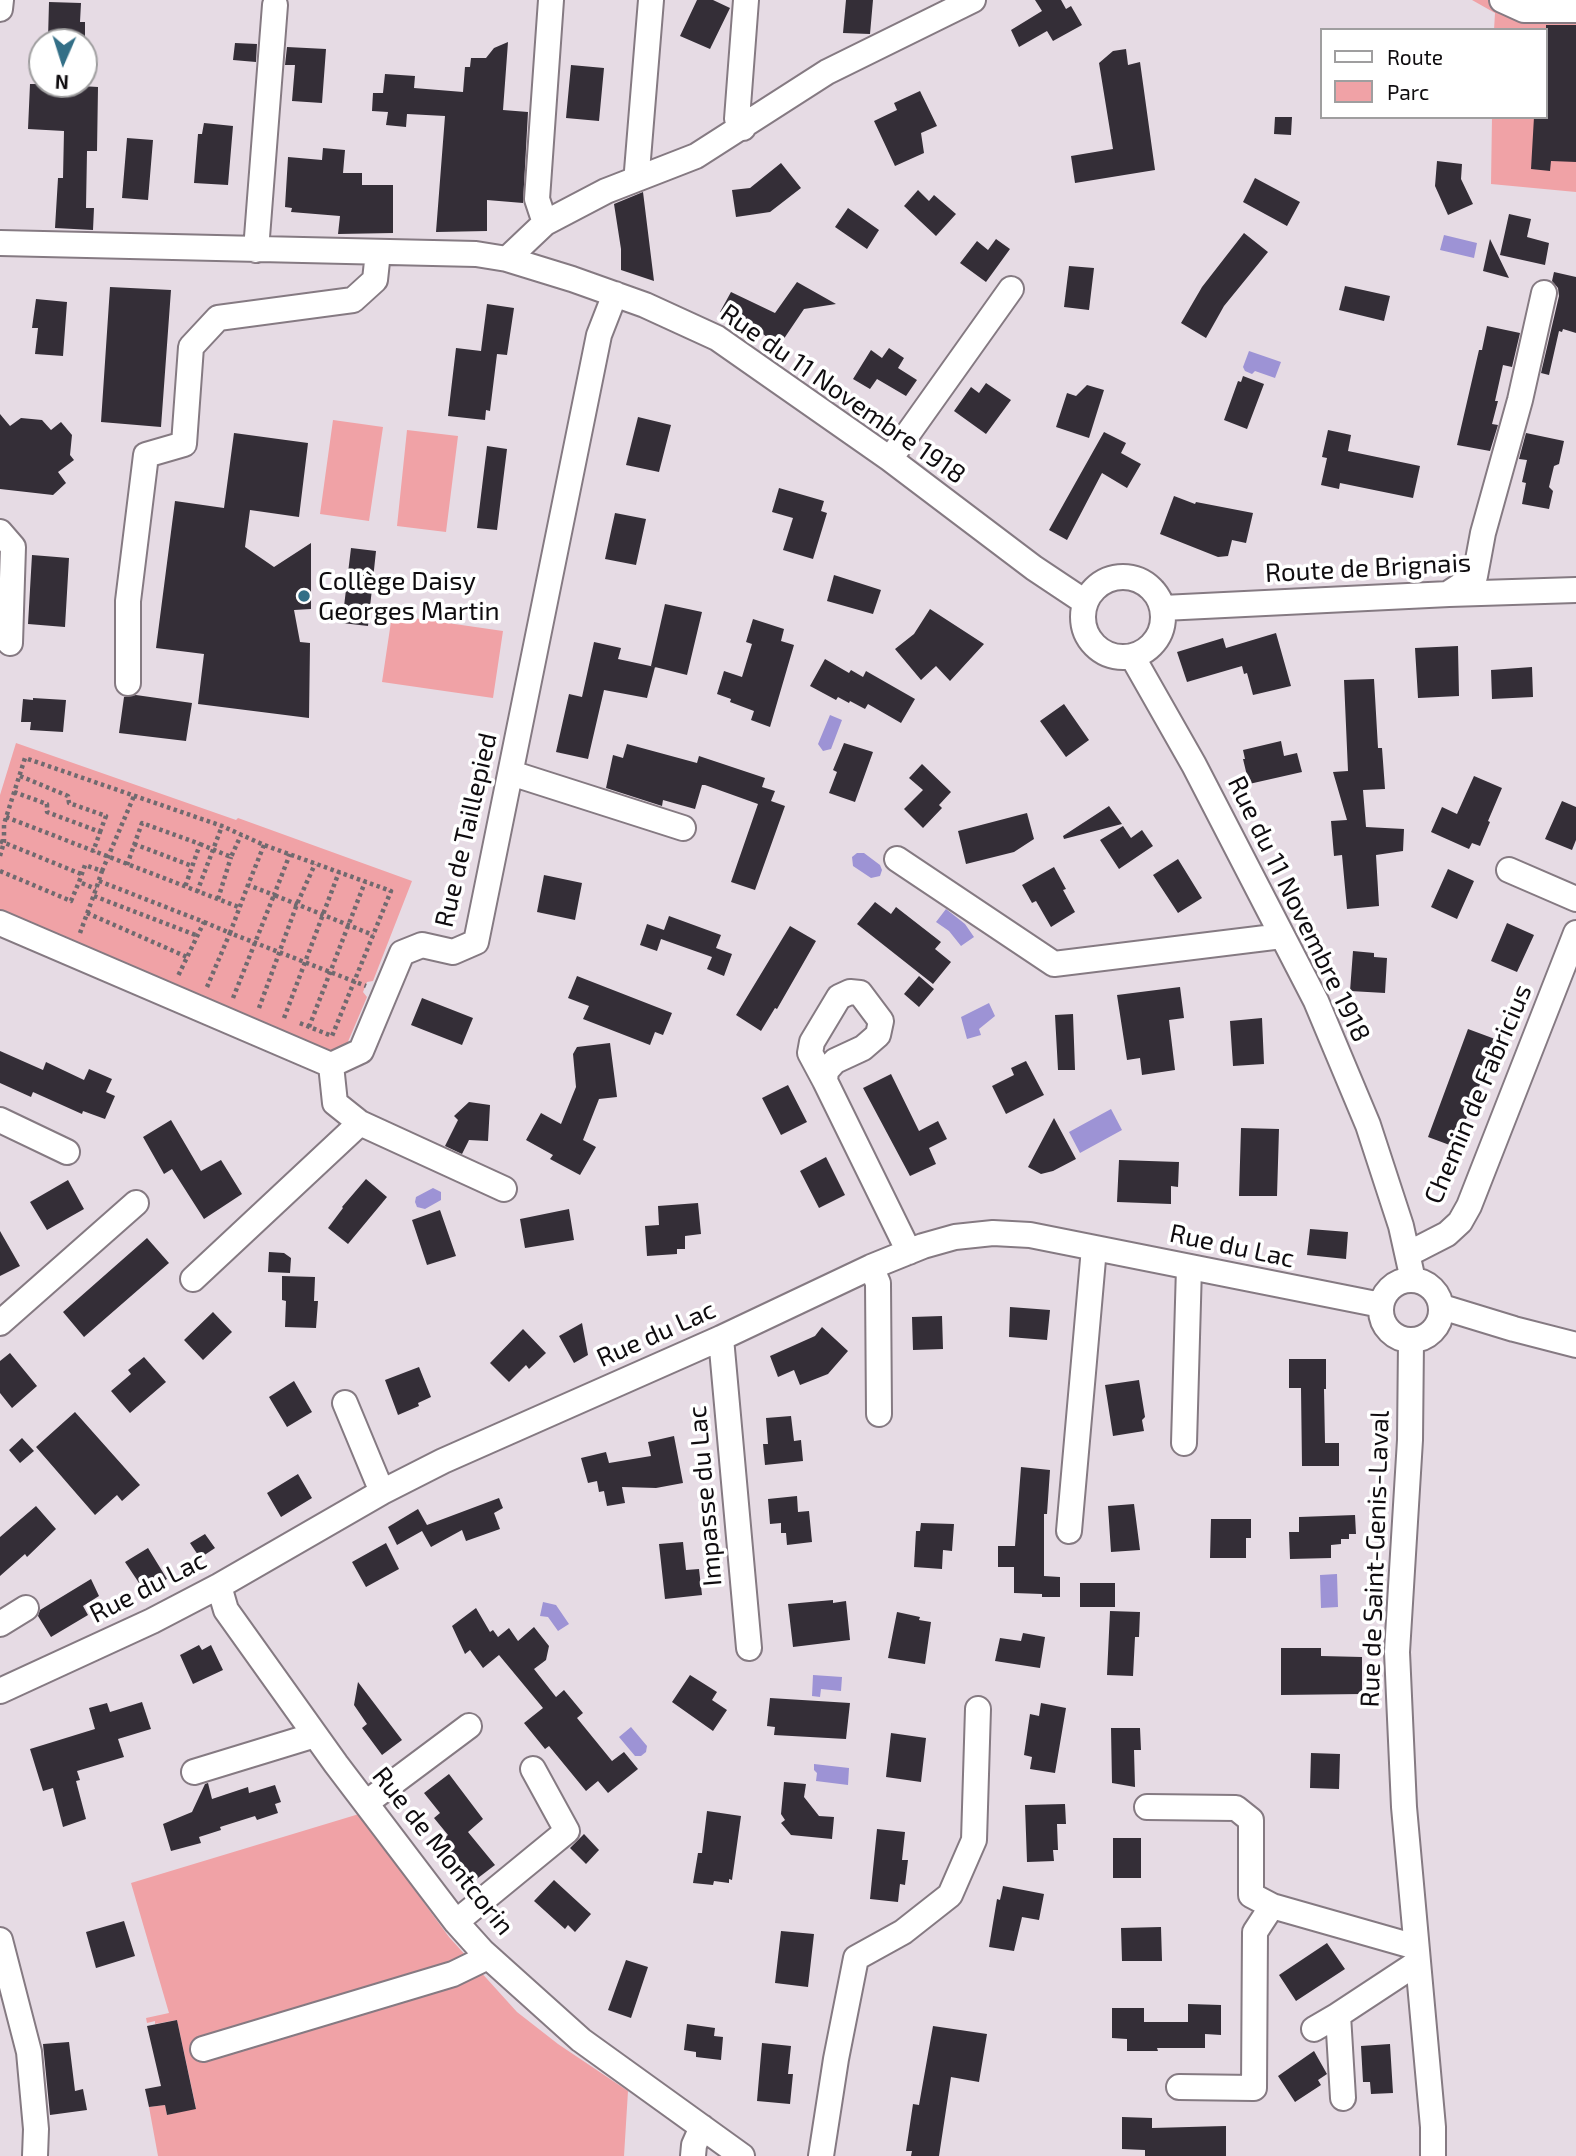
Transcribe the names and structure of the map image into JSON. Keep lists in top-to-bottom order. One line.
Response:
{"streets":{"street":["Rue du 11 Novembre 1918","Route de Brignais","Rue de Taillepied","Chemin de Fabricius","Rue du Lac","Impasse du Lac","Rue de Saint-Genis-Laval","Rue de Montcorin"]},"crossings":[["Rue du 11 Novembre 1918","Route de Brignais"],["Rue du 11 Novembre 1918","Rue de Taillepied"],["Rue du 11 Novembre 1918","Chemin de Fabricius"],["Rue du 11 Novembre 1918","Rue du Lac"],["Rue du 11 Novembre 1918","Rue de Saint-Genis-Laval"],["Rue du Lac","Impasse du Lac"],["Rue du Lac","Rue de Saint-Genis-Laval"],["Rue du Lac","Rue de Montcorin"]],"places":["Collège Daisy Georges Martin"],"legend":["Route","Parc"],"north":"bottom"}
